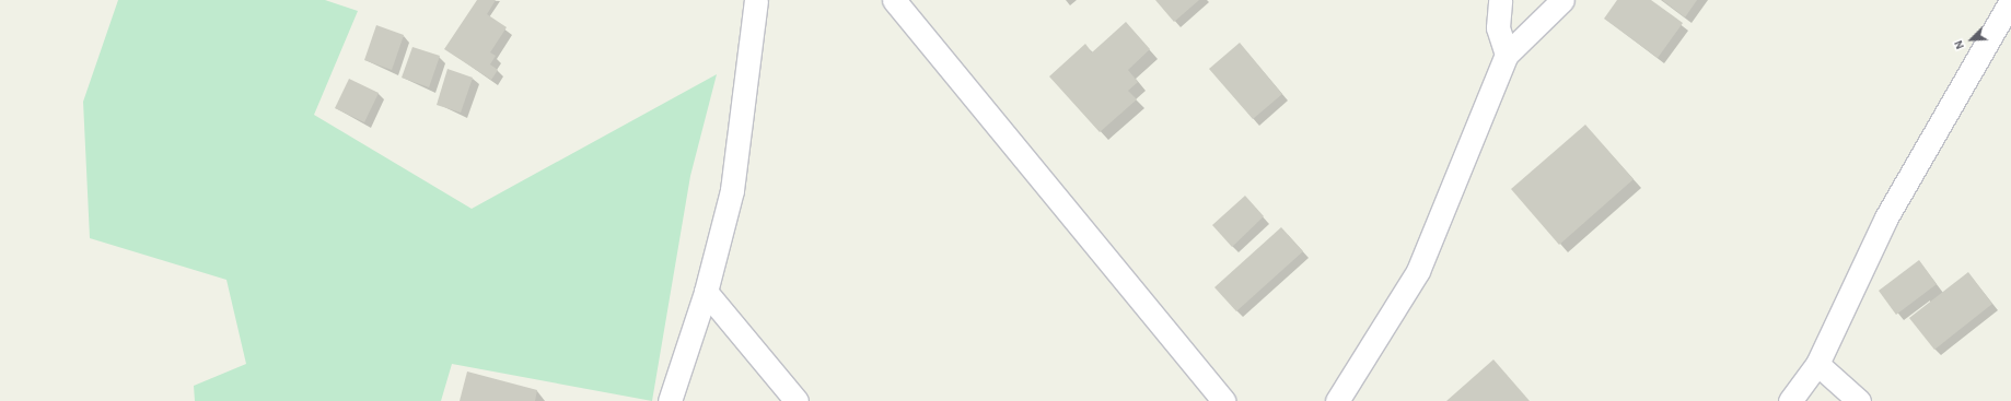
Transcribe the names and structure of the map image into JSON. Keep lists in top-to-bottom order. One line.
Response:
{"north":"bottom left"}
